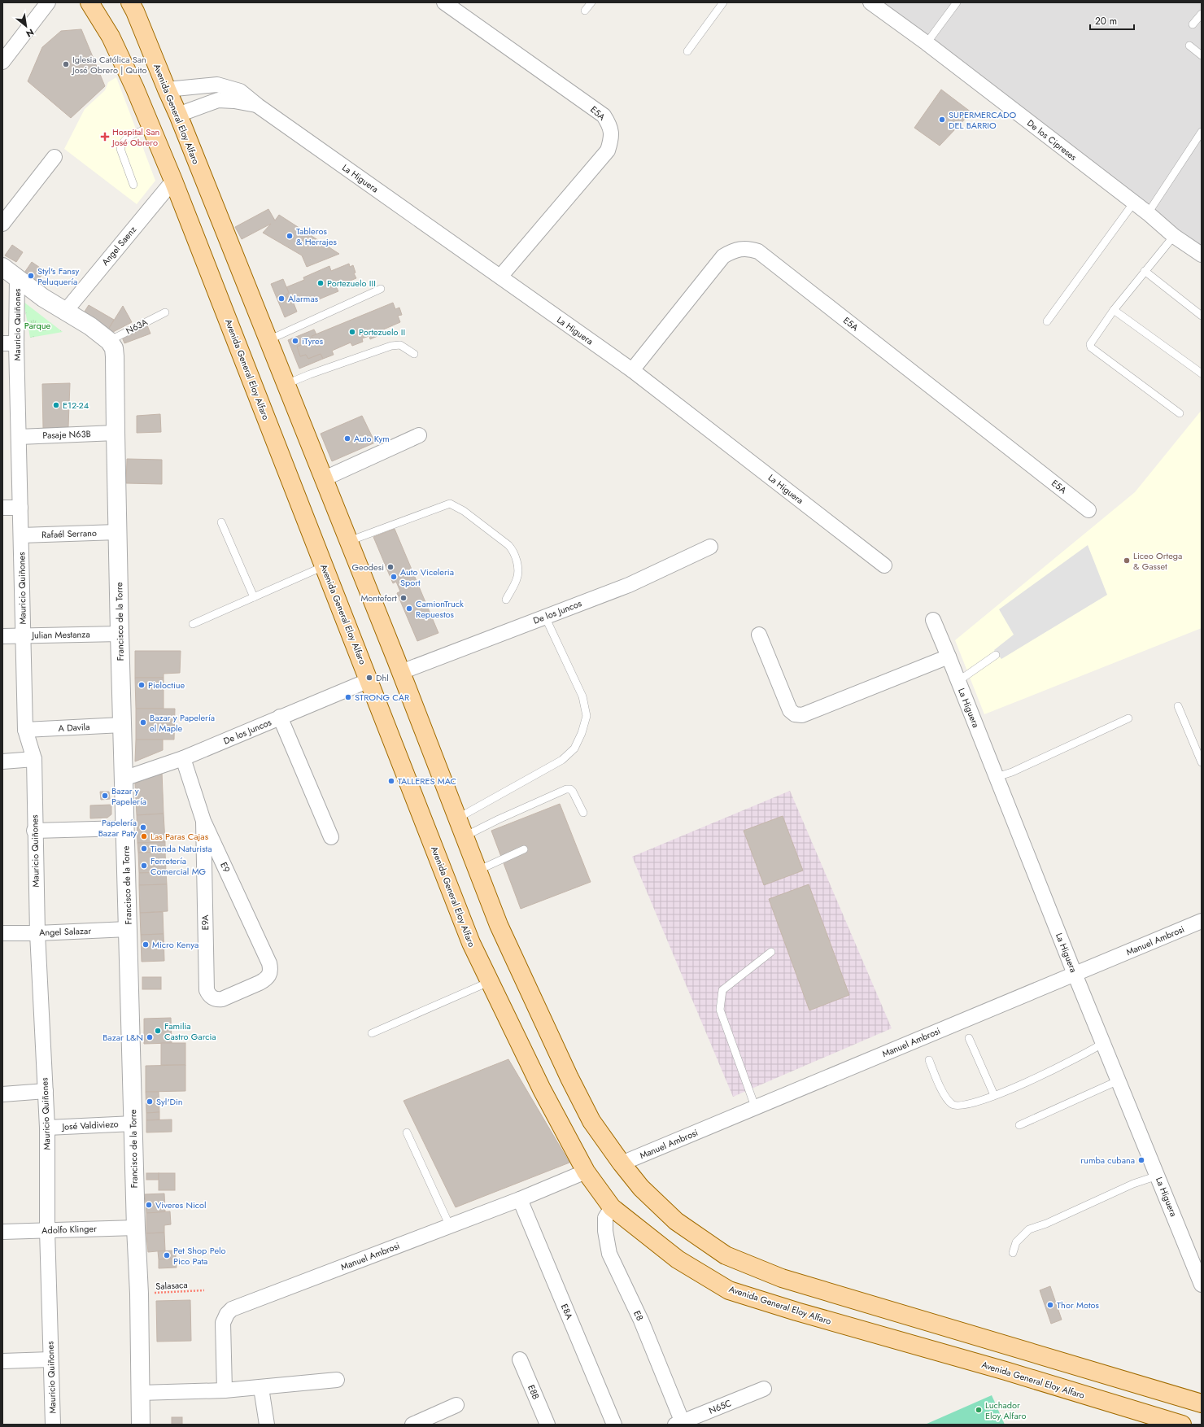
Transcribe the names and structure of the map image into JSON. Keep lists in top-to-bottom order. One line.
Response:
{"streets":{"main road":["Avenida General Eloy Alfaro"],"street":["E5A","De los Cipreses","La Higuera","Angel Saenz","Mauricio Quiñones","Pasaje N63B","Rafaél Serrano","De los Juncos","Francisco de la Torre","Julian Mestanza","A Davila","E9","E9A","Angel Salazar","Manuel Ambrosi","José Valdiviezo","Adolfo Klinger","E8A","E8","E8B","N65C"],"lane":["N63A"],"path":["Salasaca"]},"crossings":[["E5A","La Higuera"],["Avenida General Eloy Alfaro","La Higuera"],["Avenida General Eloy Alfaro","Angel Saenz"],["Avenida General Eloy Alfaro","De los Juncos"],["Avenida General Eloy Alfaro","Manuel Ambrosi"],["Avenida General Eloy Alfaro","E8"],["La Higuera","Manuel Ambrosi"],["Mauricio Quiñones","Pasaje N63B"],["Mauricio Quiñones","Rafaél Serrano"],["Mauricio Quiñones","Julian Mestanza"],["Mauricio Quiñones","A Davila"],["Mauricio Quiñones","Angel Salazar"],["Mauricio Quiñones","José Valdiviezo"],["Mauricio Quiñones","Adolfo Klinger"],["N63A","Francisco de la Torre"],["Pasaje N63B","Francisco de la Torre"],["Rafaél Serrano","Francisco de la Torre"],["De los Juncos","Francisco de la Torre"],["De los Juncos","E9"],["Francisco de la Torre","Julian Mestanza"],["Francisco de la Torre","A Davila"],["Francisco de la Torre","Angel Salazar"],["Francisco de la Torre","José Valdiviezo"],["Francisco de la Torre","Adolfo Klinger"],["Francisco de la Torre","Salasaca"],["E9","E9A"],["Manuel Ambrosi","E8A"],["E8","N65C"]],"parks":["Parque"],"places":{"other":["Iglesia Católica San José Obrero | Quito","SUPERMERCADO DEL BARRIO","Tableros & Herrajes","Styl's Fansy Peluquería","Portezuelo III","Alarmas","Portezuelo II","iTyres","E12-24","Auto Kym","Liceo Ortega & Gasset","Geodesi","Auto Viceleria Sport","Montefort","CamionTruck Repuestos","Dhl","Pieloctiue","STRONG CAR","Bazar y Papelería el Maple","TALLERES MAC","Bazar y Papelería","Papelería Bazar Paty","Las Paras Cajas","Tienda Naturista","Ferretería Comercial MG","Micro Kenya","Familia Castro Garcia","Bazar L&N","Syl'Din","rumba cubana","Viveres Nicol","Pet Shop Pelo Pico Pata","Thor Motos","Luchador Eloy Alfaro"],"health":["Hospital San José Obrero"]},"scale_bar":"20 m","north":"bottom right"}
